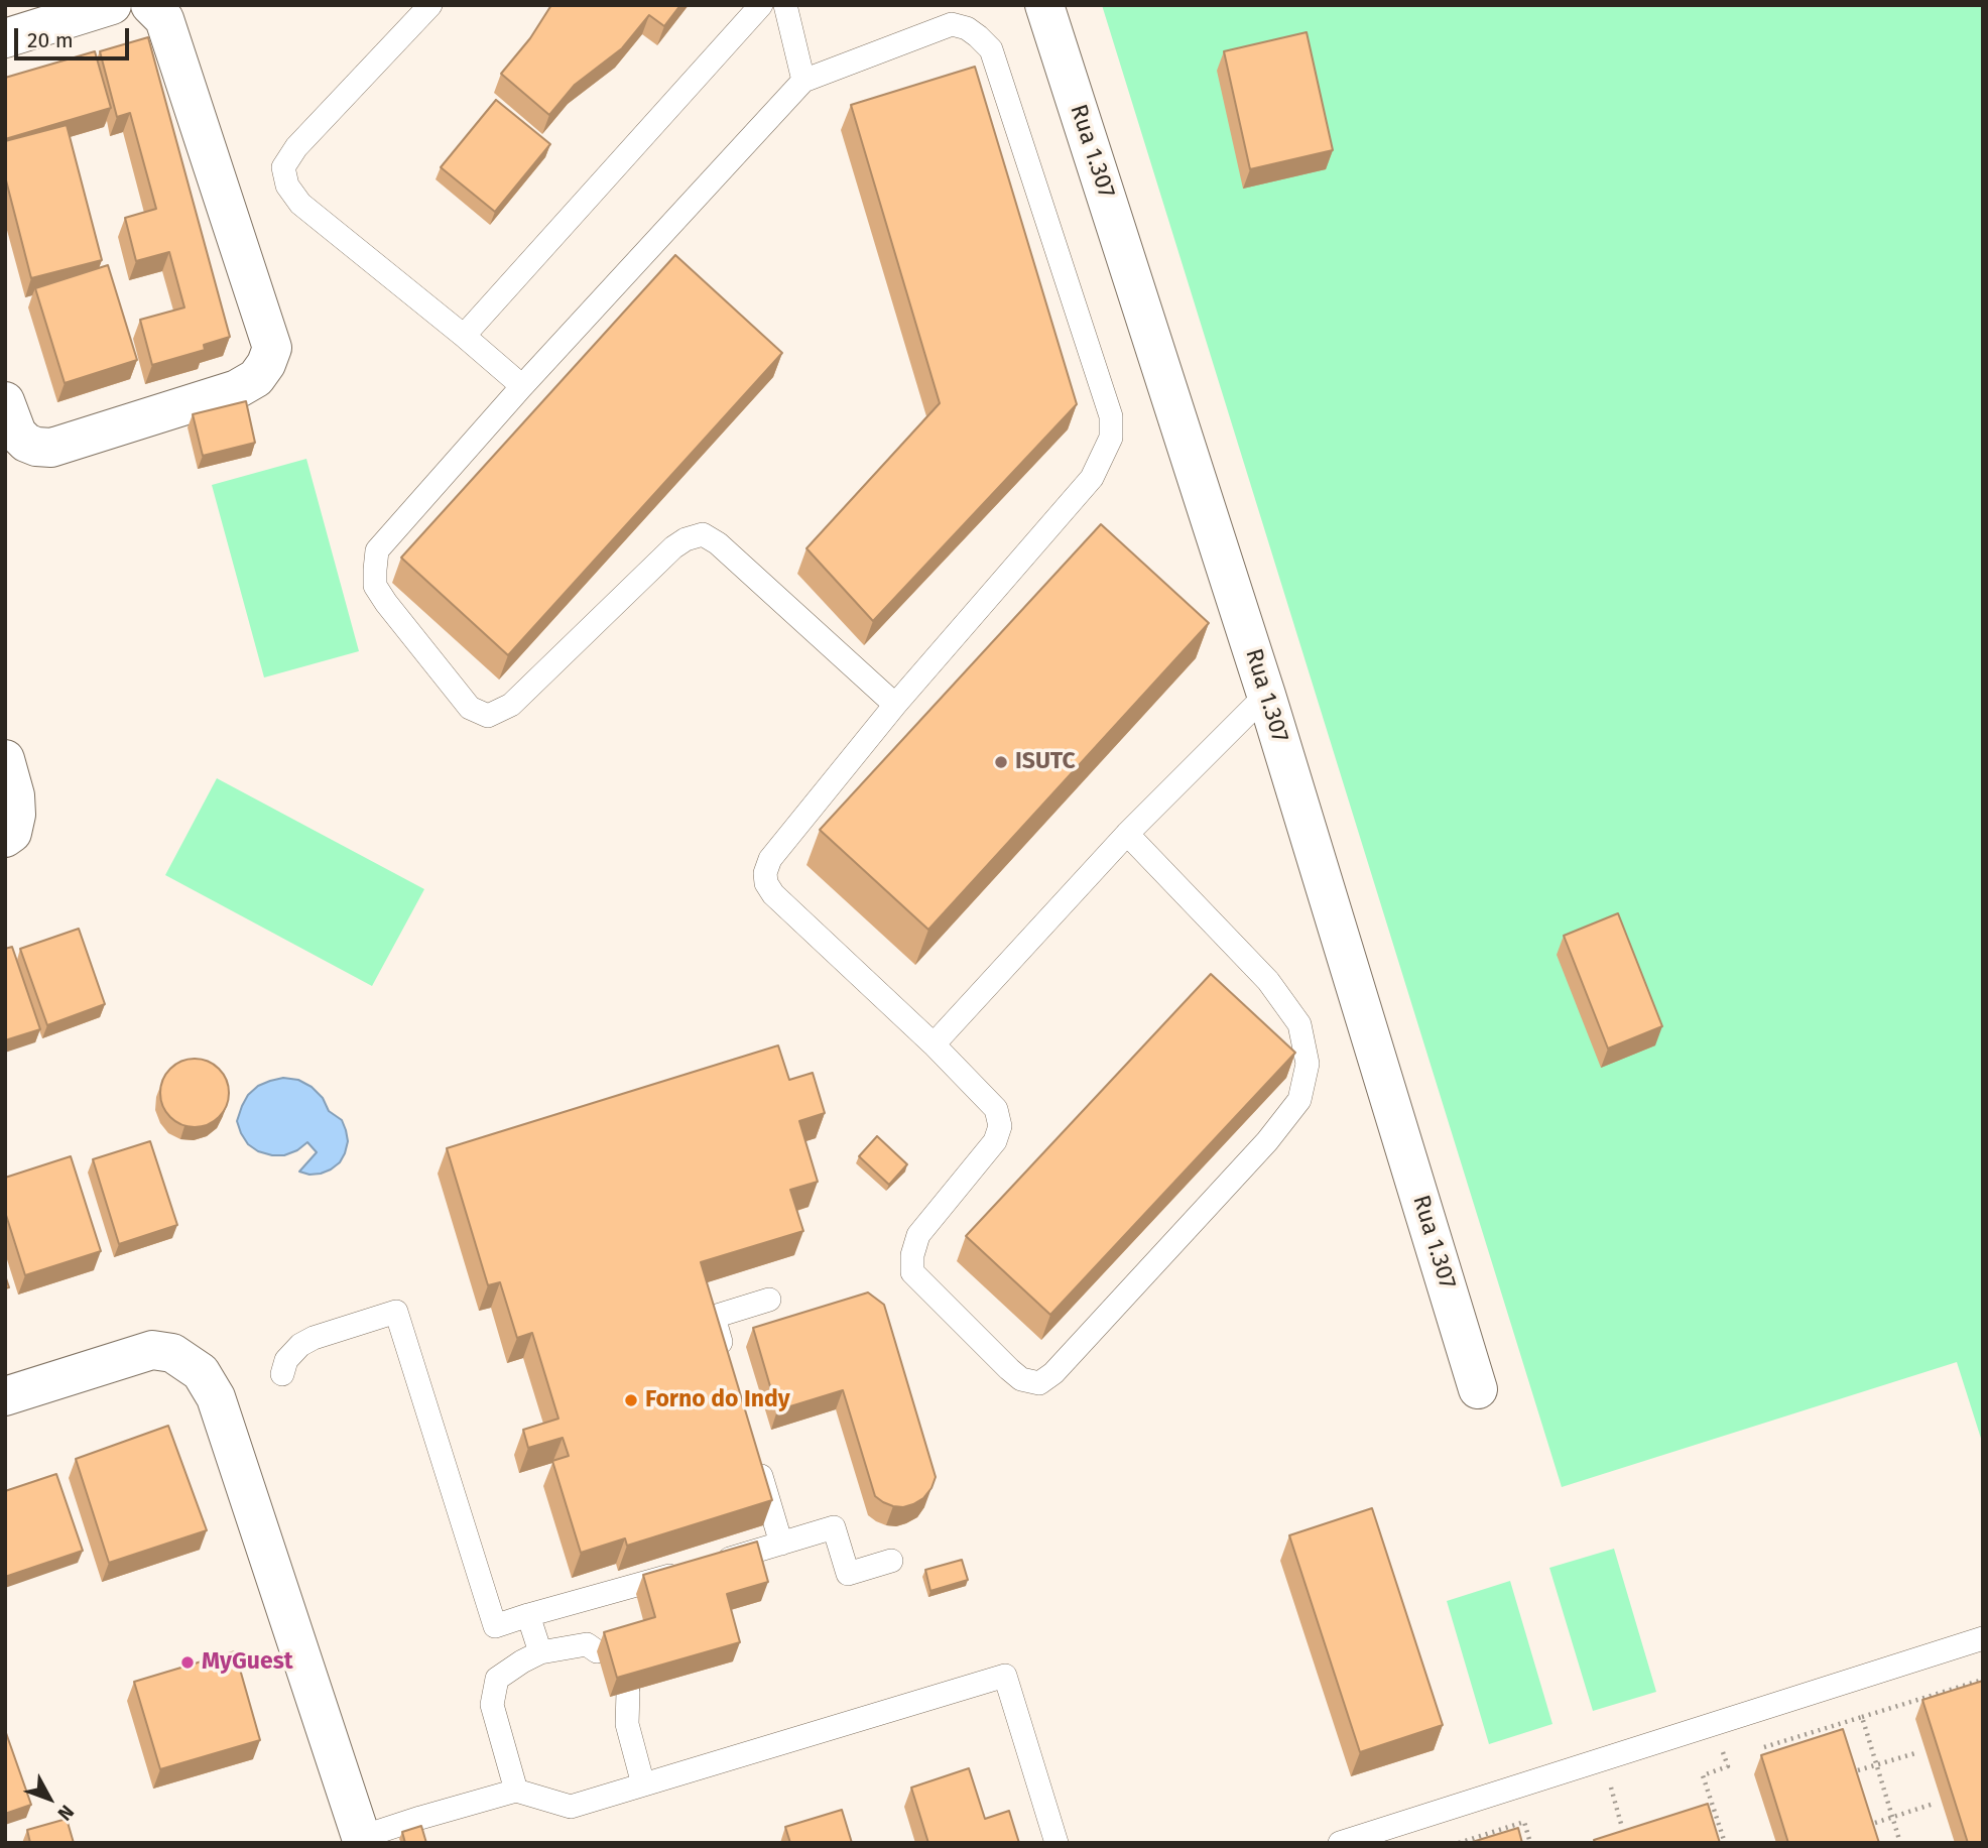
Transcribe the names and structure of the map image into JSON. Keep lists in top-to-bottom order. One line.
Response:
{"streets":{"street":["Rua 1.307"]},"places":["ISUTC","Forno do Indy","MyGuest"],"scale_bar":"20 m","north":"bottom right"}
